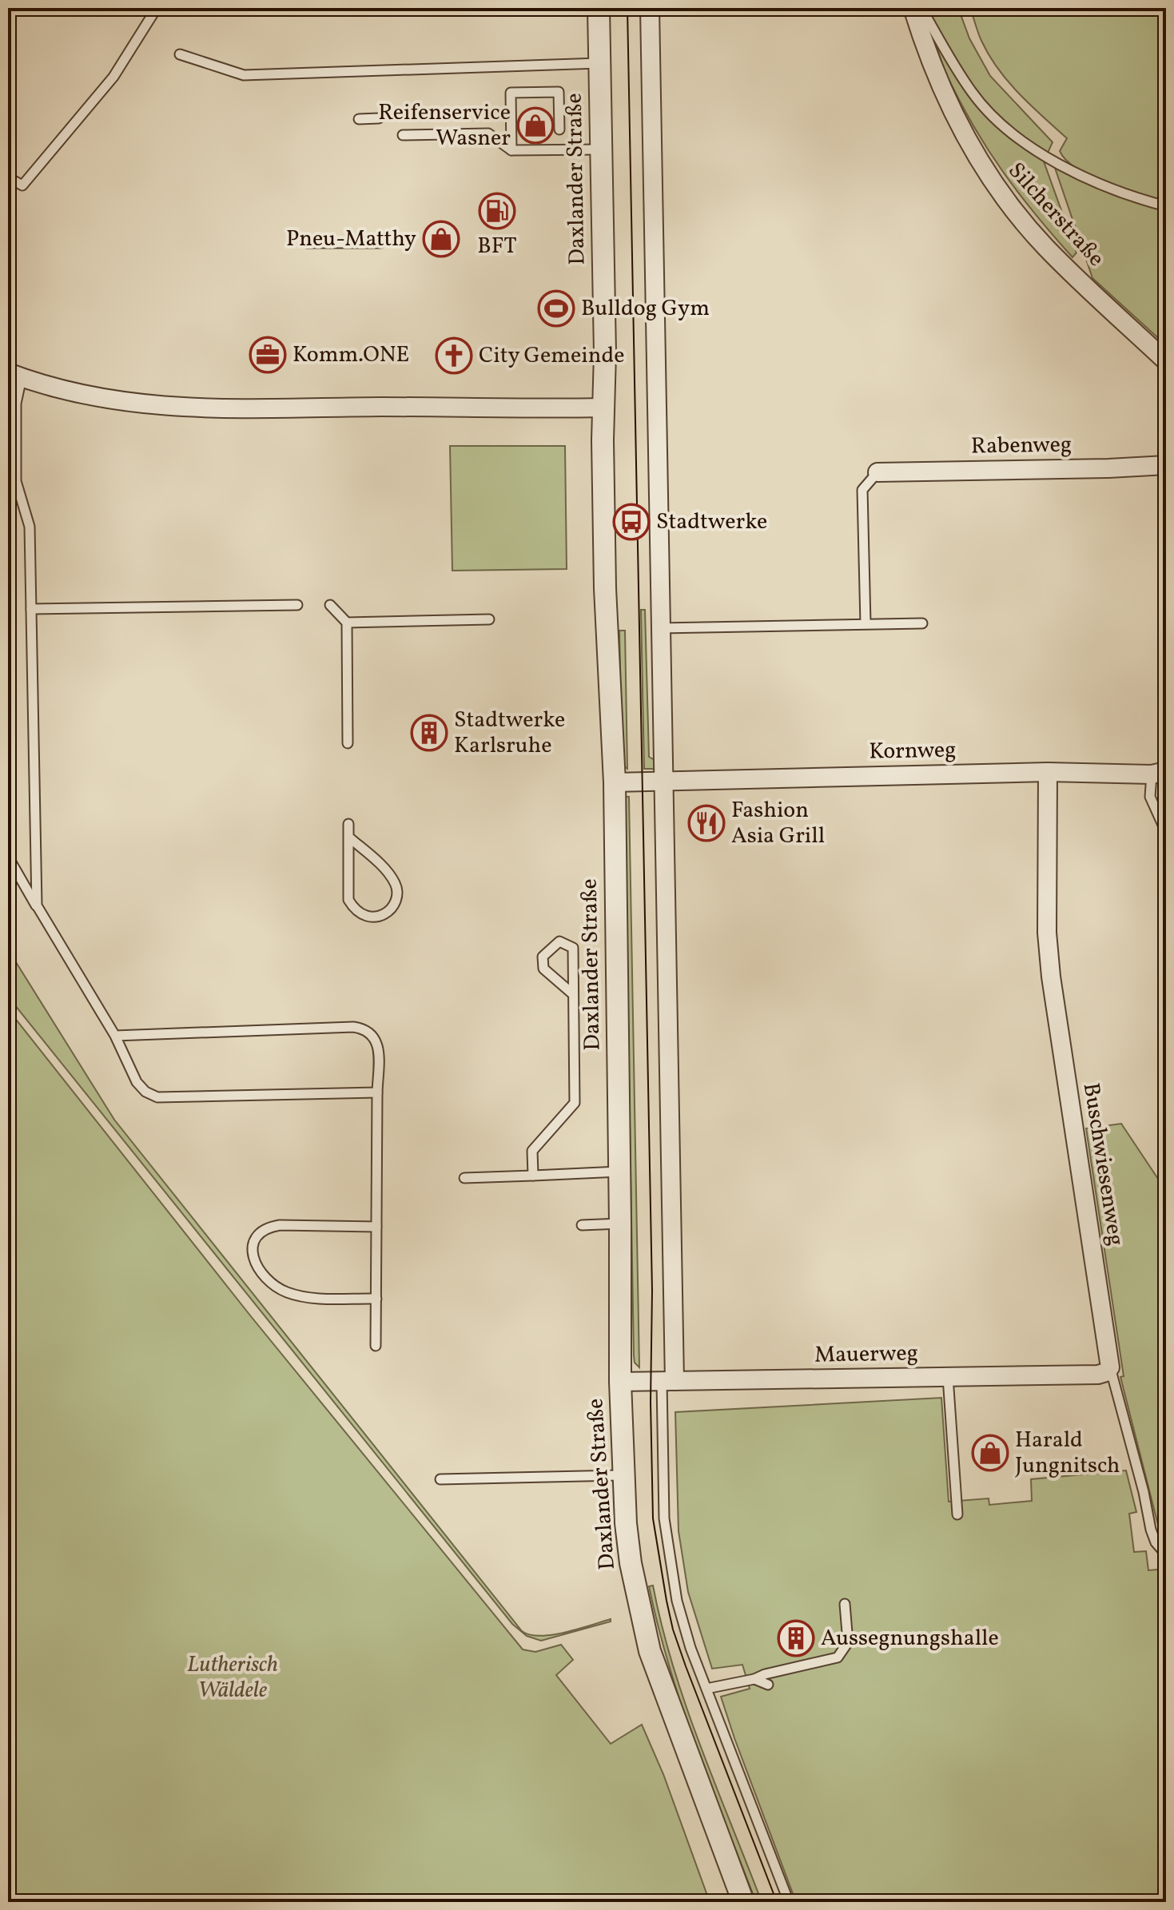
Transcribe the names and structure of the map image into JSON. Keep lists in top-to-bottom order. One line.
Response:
{"streets":{"street":["Daxlander Straße","Silcherstraße","Rabenweg","Kornweg","Buschwiesenweg","Mauerweg"]},"crossings":[["Daxlander Straße","Kornweg"],["Daxlander Straße","Mauerweg"],["Kornweg","Buschwiesenweg"],["Buschwiesenweg","Mauerweg"]],"parks":["Lutherisch Wäldele"],"places":{"shop":["Reifenservice Wasner","Pneu-Matthy","Harald Jungnitsch"],"fuel station":["BFT"],"sports":["Bulldog Gym"],"office":["Komm.ONE"],"church":["City Gemeinde"],"bus stop":["Stadtwerke"],"building":["Stadtwerke Karlsruhe","Aussegnungshalle"],"restaurant":["Fashion Asia Grill"]}}
